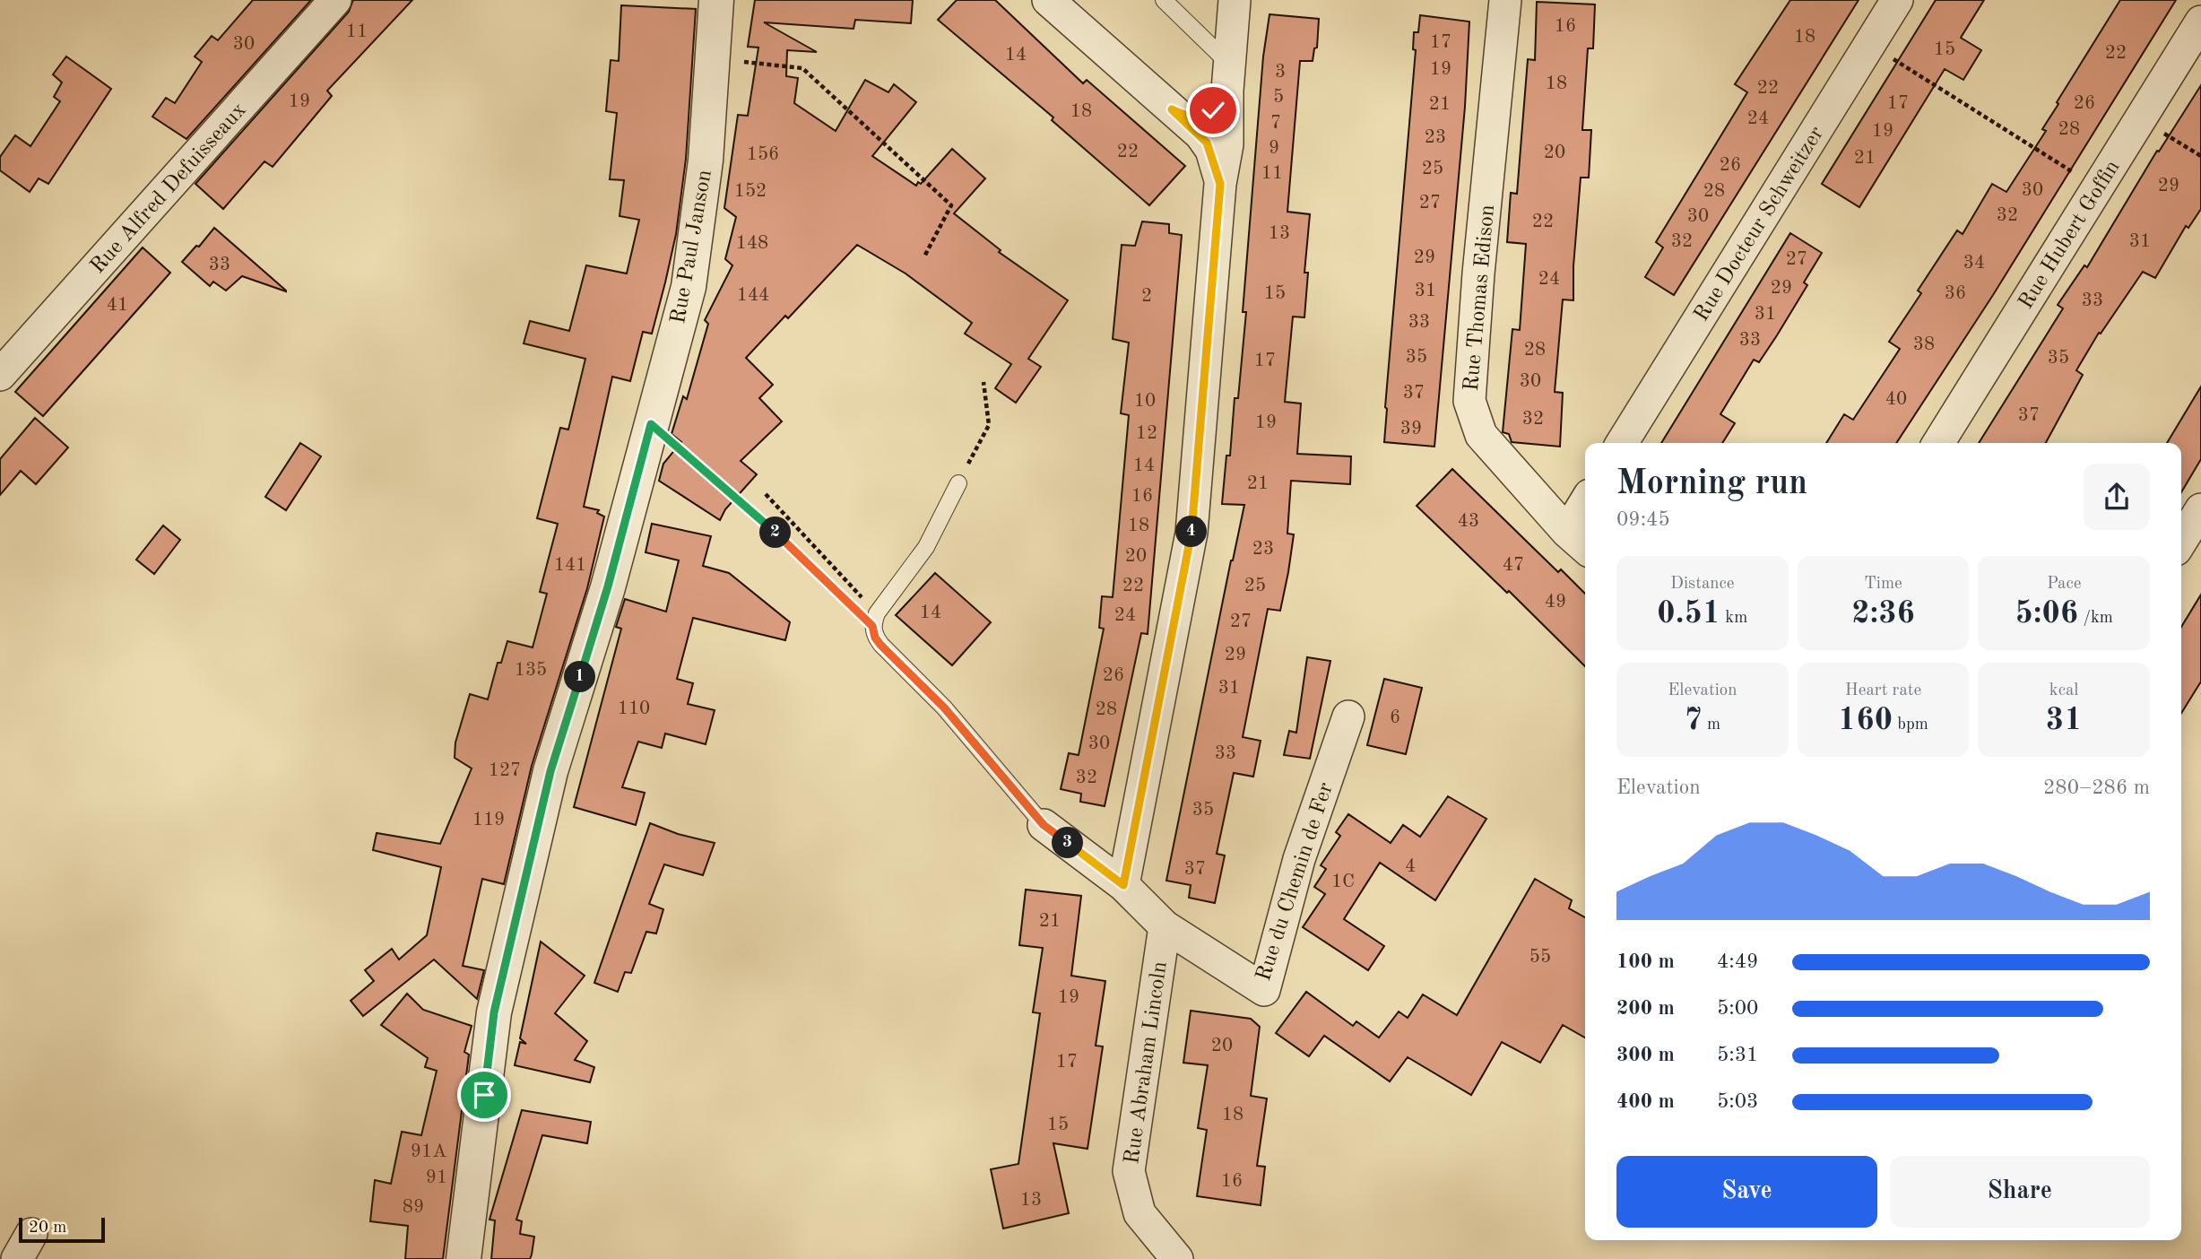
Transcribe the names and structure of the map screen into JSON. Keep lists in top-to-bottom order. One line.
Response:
{"streets":{"street":["Rue Alfred Defuisseaux","Rue Docteur Schweitzer","Rue Hubert Goffin","Rue Paul Janson","Rue Thomas Edison","Rue du Chemin de Fer","Rue Abraham Lincoln"]},"crossings":[["Rue du Chemin de Fer","Rue Abraham Lincoln"]],"house_numbers":["16","11","18","17","30","15","22","14","19","3","18","22","5","19","17","26","21","18","24","7","28","19","23","9","22","20","156","21","26","25","11","29","30","152","28","27","32","30","22","13","32","31","148","29","27","34","33","24","29","31","15","36","144","2","33","41","31","33","33","38","28","35","35","17","30","37","40","10","37","32","19","39","12","14","21","16","43","18","23","20","141","47","22","25","49","14","24","27","29","135","26","31","110","28","6","30","33","127","32","35","119","4","37","1C","21","55","19","20","17","18","15","91A","91","16","13","89"],"scale_bar":"20 m","page":{"heading":["Morning run","09:45"],"pins":["4","2","1","3"],"stats":[["Distance","0.51 km"],["Time","2:36"],["Pace","5:06 /km"],["Elevation","7 m"],["Heart rate","160 bpm"],["kcal","31"]],"chart":["Elevation","280–286 m"],"list":[{"name":"100 m","note":"4:49"},{"name":"200 m","note":"5:00"},{"name":"300 m","note":"5:31"},{"name":"400 m","note":"5:03"}],"buttons":["Save","Share"],"scale":"20 m"}}
